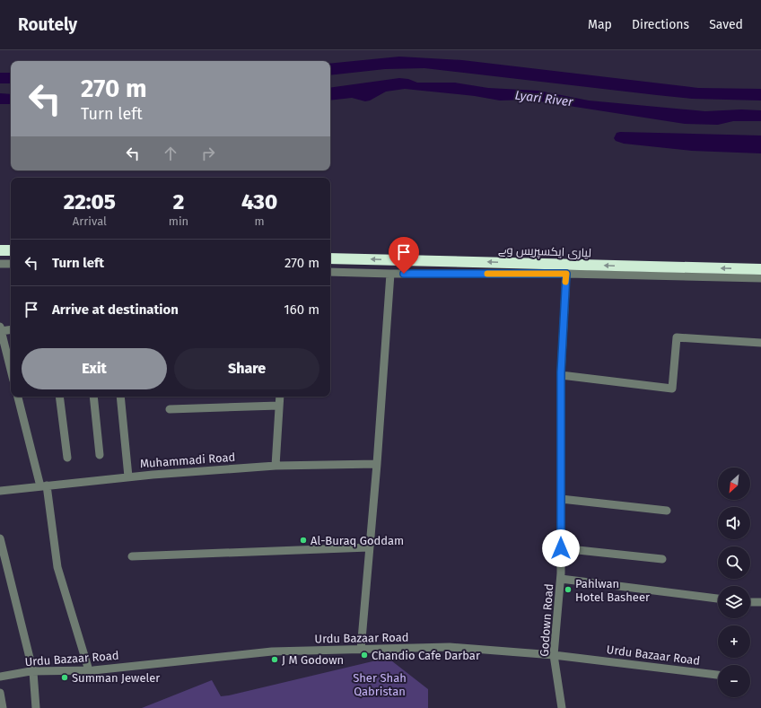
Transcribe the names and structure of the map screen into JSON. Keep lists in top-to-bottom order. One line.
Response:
{"streets":{"highway":["لیاری ایکسپریس وے"],"street":["Muhammadi Road","Godown Road","Urdu Bazaar Road"]},"crossings":[["Godown Road","Urdu Bazaar Road"]],"one_way":["لیاری ایکسپریس وے"],"water":["Lyari River"],"parks":["Sher Shah Qabristan"],"places":["Al-Buraq Goddam","Pahlwan Hotel Basheer","Chandio Cafe Darbar","J M Godown","Summan Jeweler"],"north":"bottom left","page":{"header":"Routely","nav":["Map","Directions","Saved"],"turn":["270 m","Turn left"],"eta":["22:05","Arrival","2","min","430","m"],"list":[{"name":"Turn left","value":"270 m"},{"name":"Arrive at destination","value":"160 m"}],"buttons":["Exit","Share"],"map_buttons":["+","−"]}}
